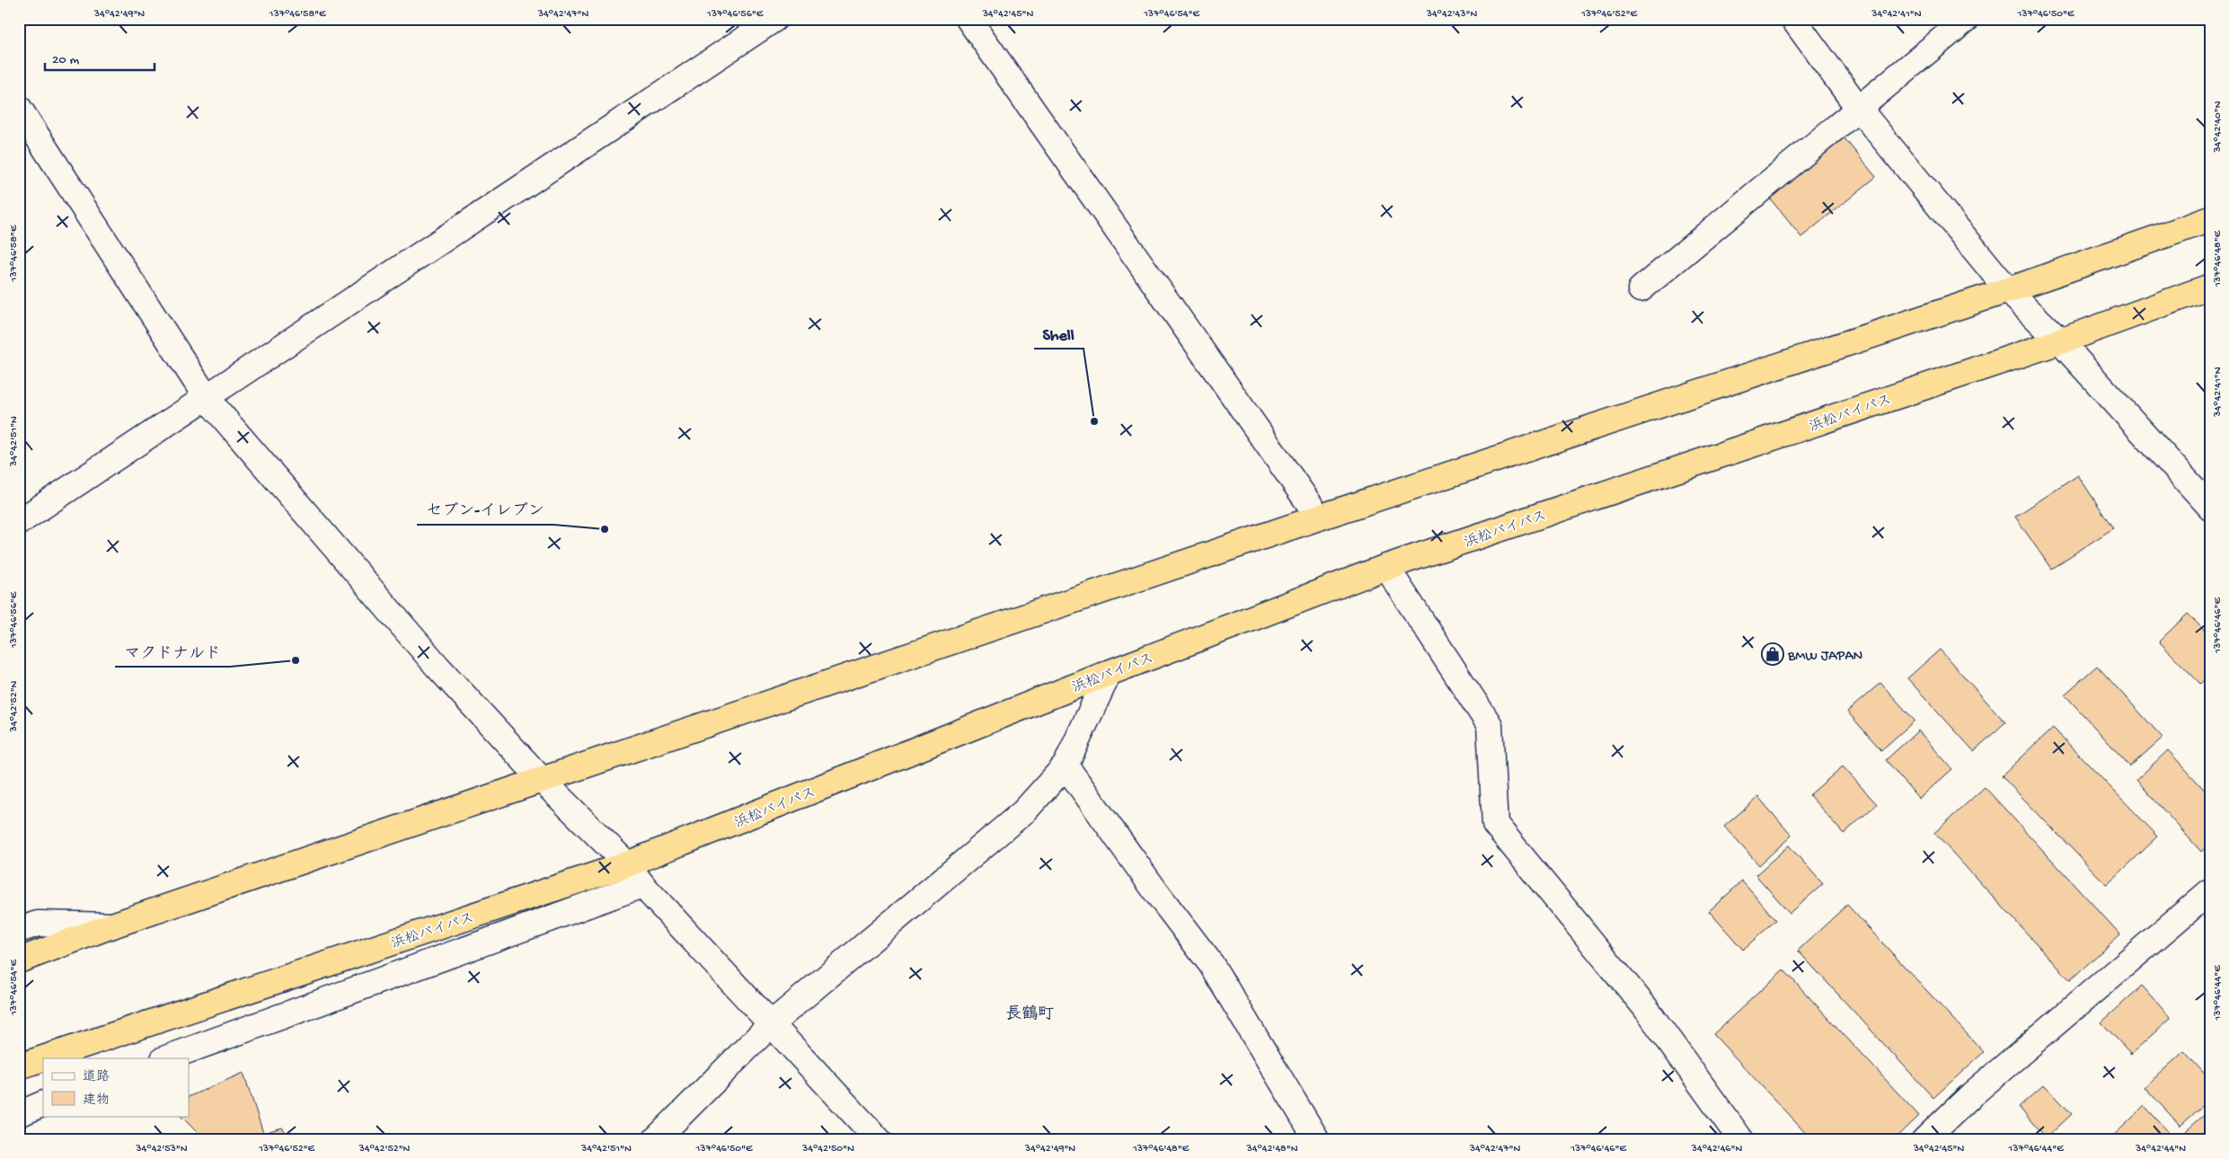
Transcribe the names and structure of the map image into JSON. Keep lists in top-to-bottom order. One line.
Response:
{"streets":{"highway":["浜松バイパス"]},"districts":["長鶴町"],"places":{"other":["Shell","セブン-イレブン","マクドナルド"],"shop":["BMW JAPAN"]},"legend":["道路","建物"],"scale_bar":"20 m","coordinates":["34°42'49\"N","137°46'58\"E","34°42'47\"N","137°46'56\"E","34°42'45\"N","137°46'54\"E","34°42'43\"N","137°46'52\"E","34°42'41\"N","137°46'50\"E","34°42'40\"N","137°46'48\"E","34°42'51\"N","137°46'46\"E","34°42'52\"N","137°46'44\"E","34°42'53\"N","34°42'50\"N","34°42'48\"N","34°42'46\"N","34°42'44\"N"]}
